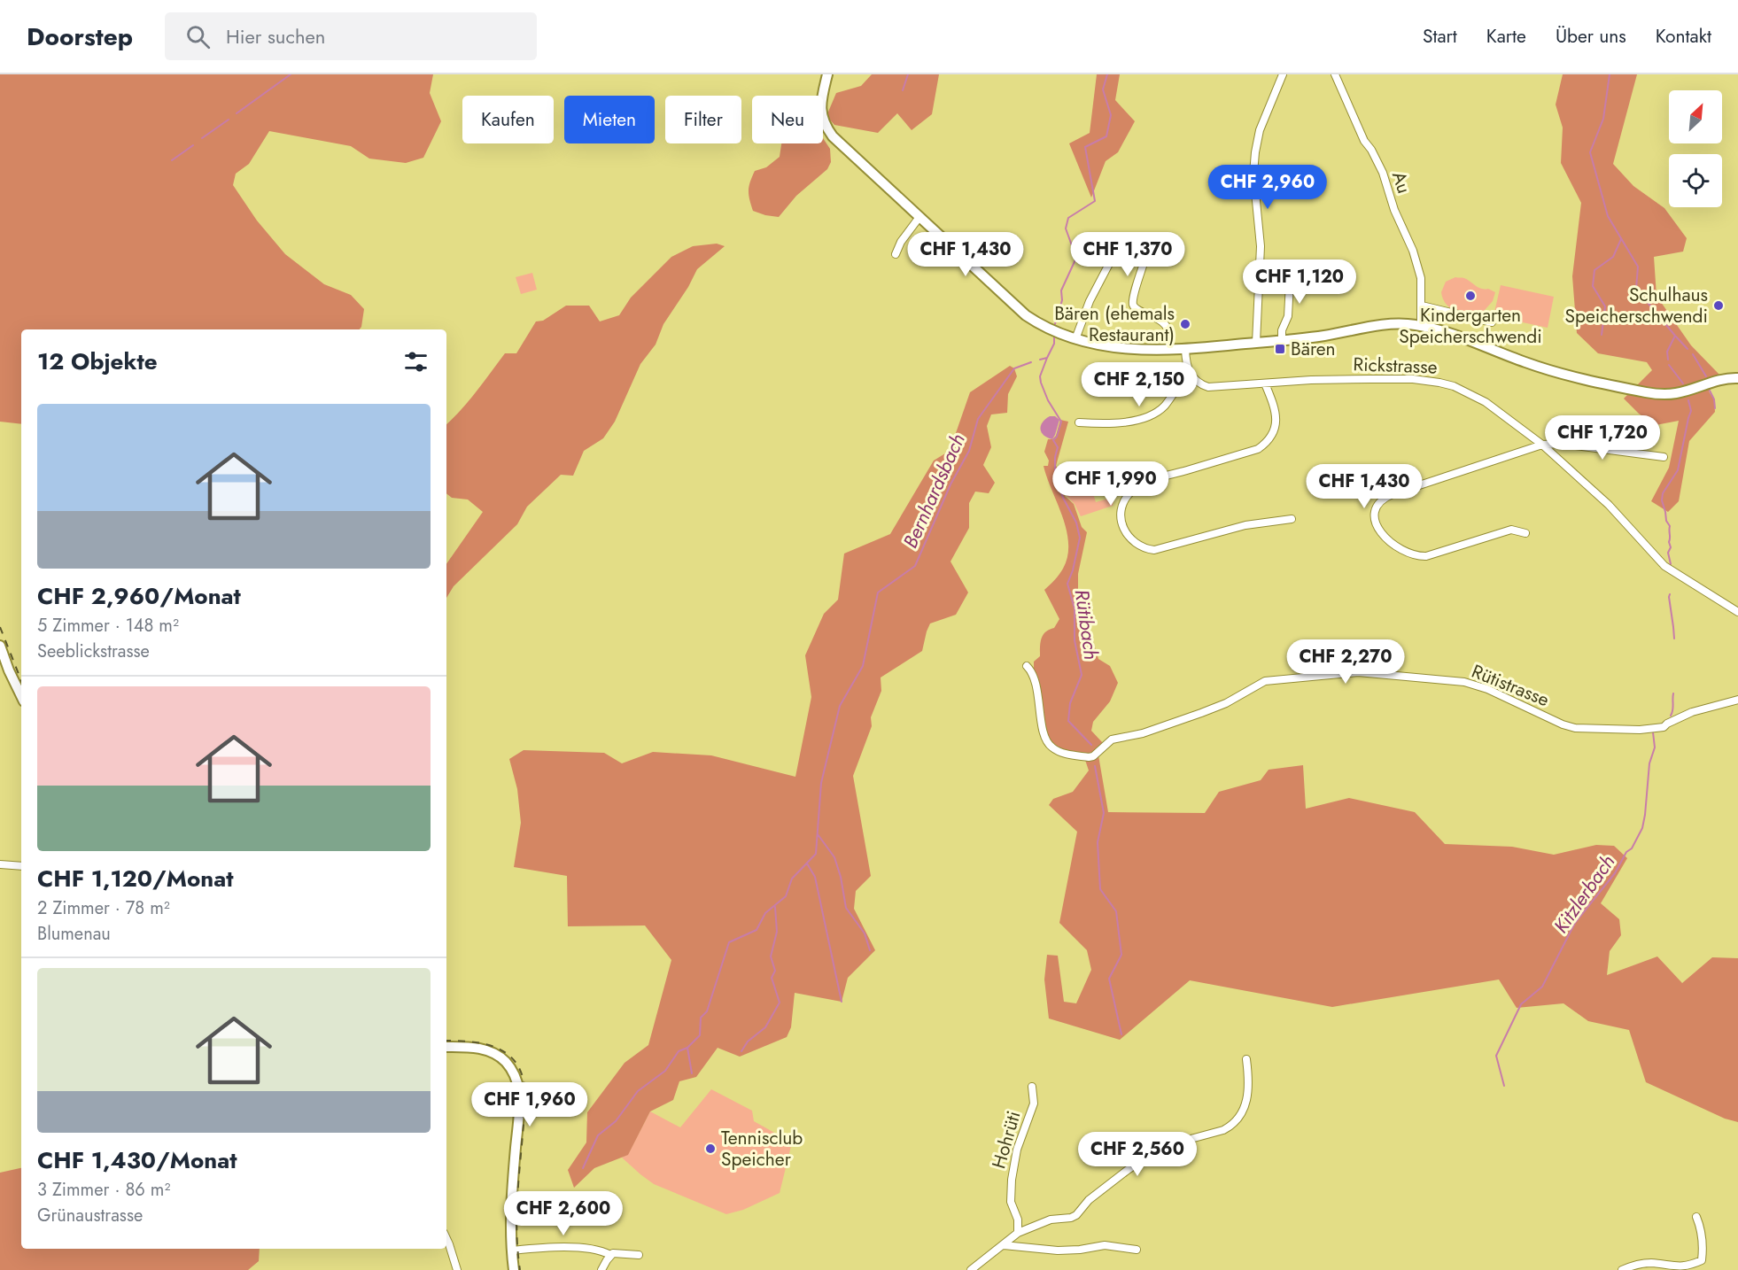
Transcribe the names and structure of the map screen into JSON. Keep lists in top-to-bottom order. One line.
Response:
{"streets":{"street":["Au","Rickstrasse","Rütistrasse","Hohrüti"]},"water":["Bernhardsbach","Rütibach","Kitzlerbach"],"places":{"other":["Kindergarten Speicherschwendi","Schulhaus Speicherschwendi","Bären (ehemals Restaurant)","Tennisclub Speicher"],"transit":["Bären"]},"north":"top right","page":{"header":"Doorstep","search":"Hier suchen","nav":["Start","Karte","Über uns","Kontakt"],"chip":["Kaufen","Mieten","Filter","Neu"],"price":["CHF 2,960","CHF 1,430","CHF 1,370","CHF 1,120","CHF 2,150","CHF 1,720","CHF 1,990","CHF 1,430","CHF 2,270","CHF 1,960","CHF 2,560","CHF 2,600"],"heading":"12 Objekte","list":[{"name":"CHF 2,960/Monat","note":"5 Zimmer · 148 m² · Seeblickstrasse"},{"name":"CHF 1,120/Monat","note":"2 Zimmer · 78 m² · Blumenau"},{"name":"CHF 1,430/Monat","note":"3 Zimmer · 86 m² · Grünaustrasse"}]}}
